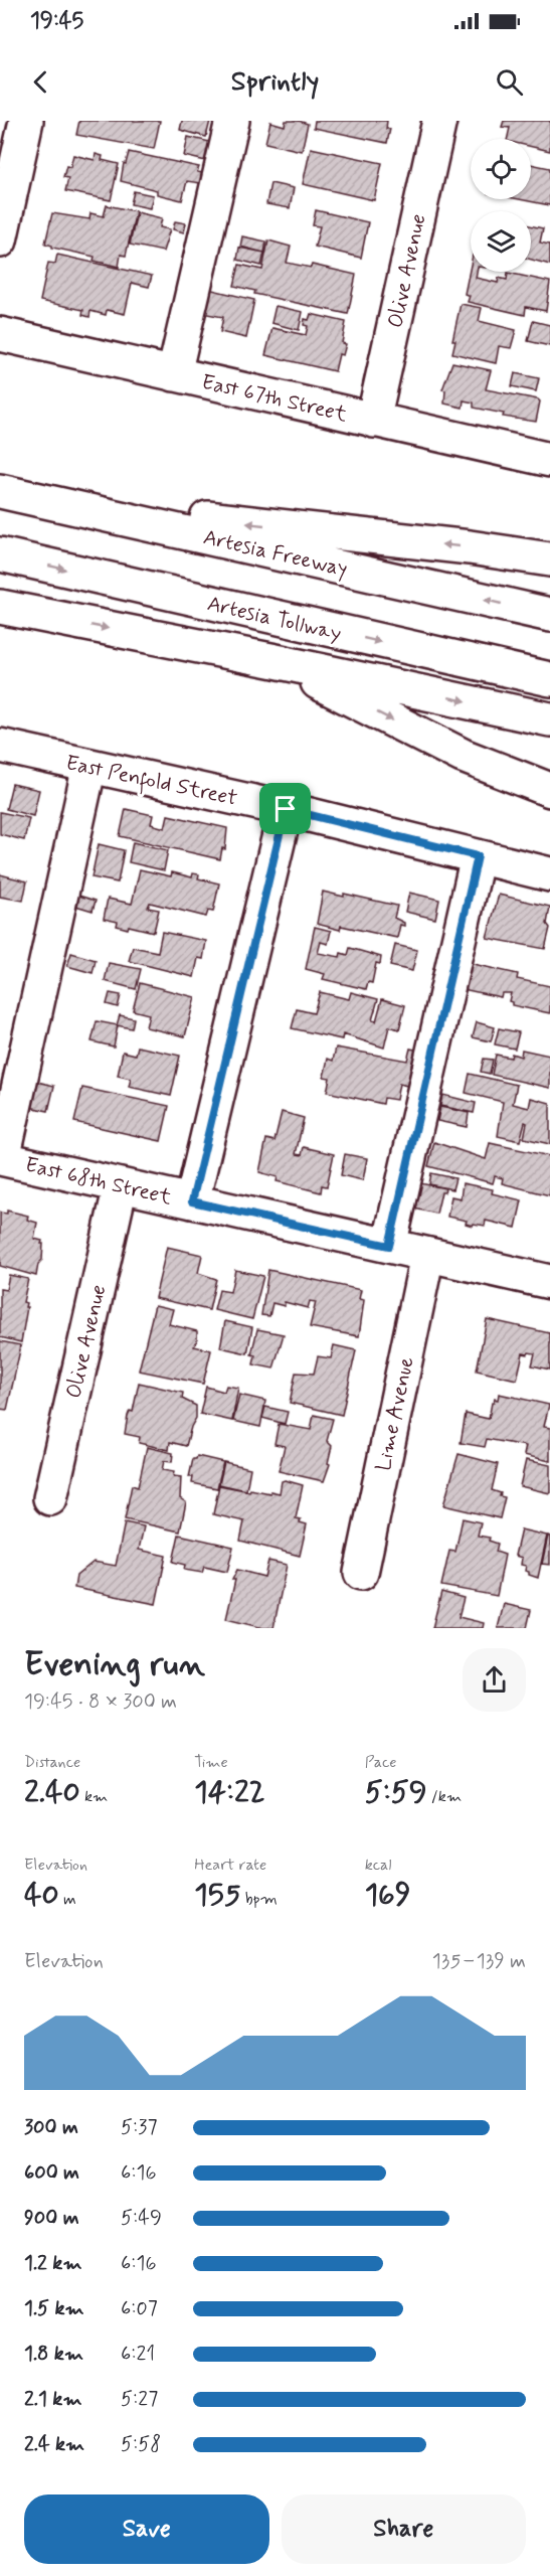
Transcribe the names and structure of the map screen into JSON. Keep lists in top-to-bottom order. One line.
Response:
{"streets":{"main road":["Olive Avenue","East 67th Street","Artesia Freeway","Artesia Tollway","East Penfold Street","East 68th Street","Lime Avenue"]},"crossings":[["Olive Avenue","East 67th Street"],["Olive Avenue","East 68th Street"],["East 68th Street","Lime Avenue"]],"page":{"status":"19:45","header":"Sprintly","heading":["Evening run","19:45 · 8 × 300 m"],"stats":[["Distance","2.40 km"],["Time","14:22"],["Pace","5:59 /km"],["Elevation","40 m"],["Heart rate","155 bpm"],["kcal","169"]],"chart":["Elevation","135–139 m"],"list":[{"name":"300 m","note":"5:37"},{"name":"600 m","note":"6:16"},{"name":"900 m","note":"5:49"},{"name":"1.2 km","note":"6:16"},{"name":"1.5 km","note":"6:07"},{"name":"1.8 km","note":"6:21"},{"name":"2.1 km","note":"5:27"},{"name":"2.4 km","note":"5:58"}],"buttons":["Save","Share"]}}
